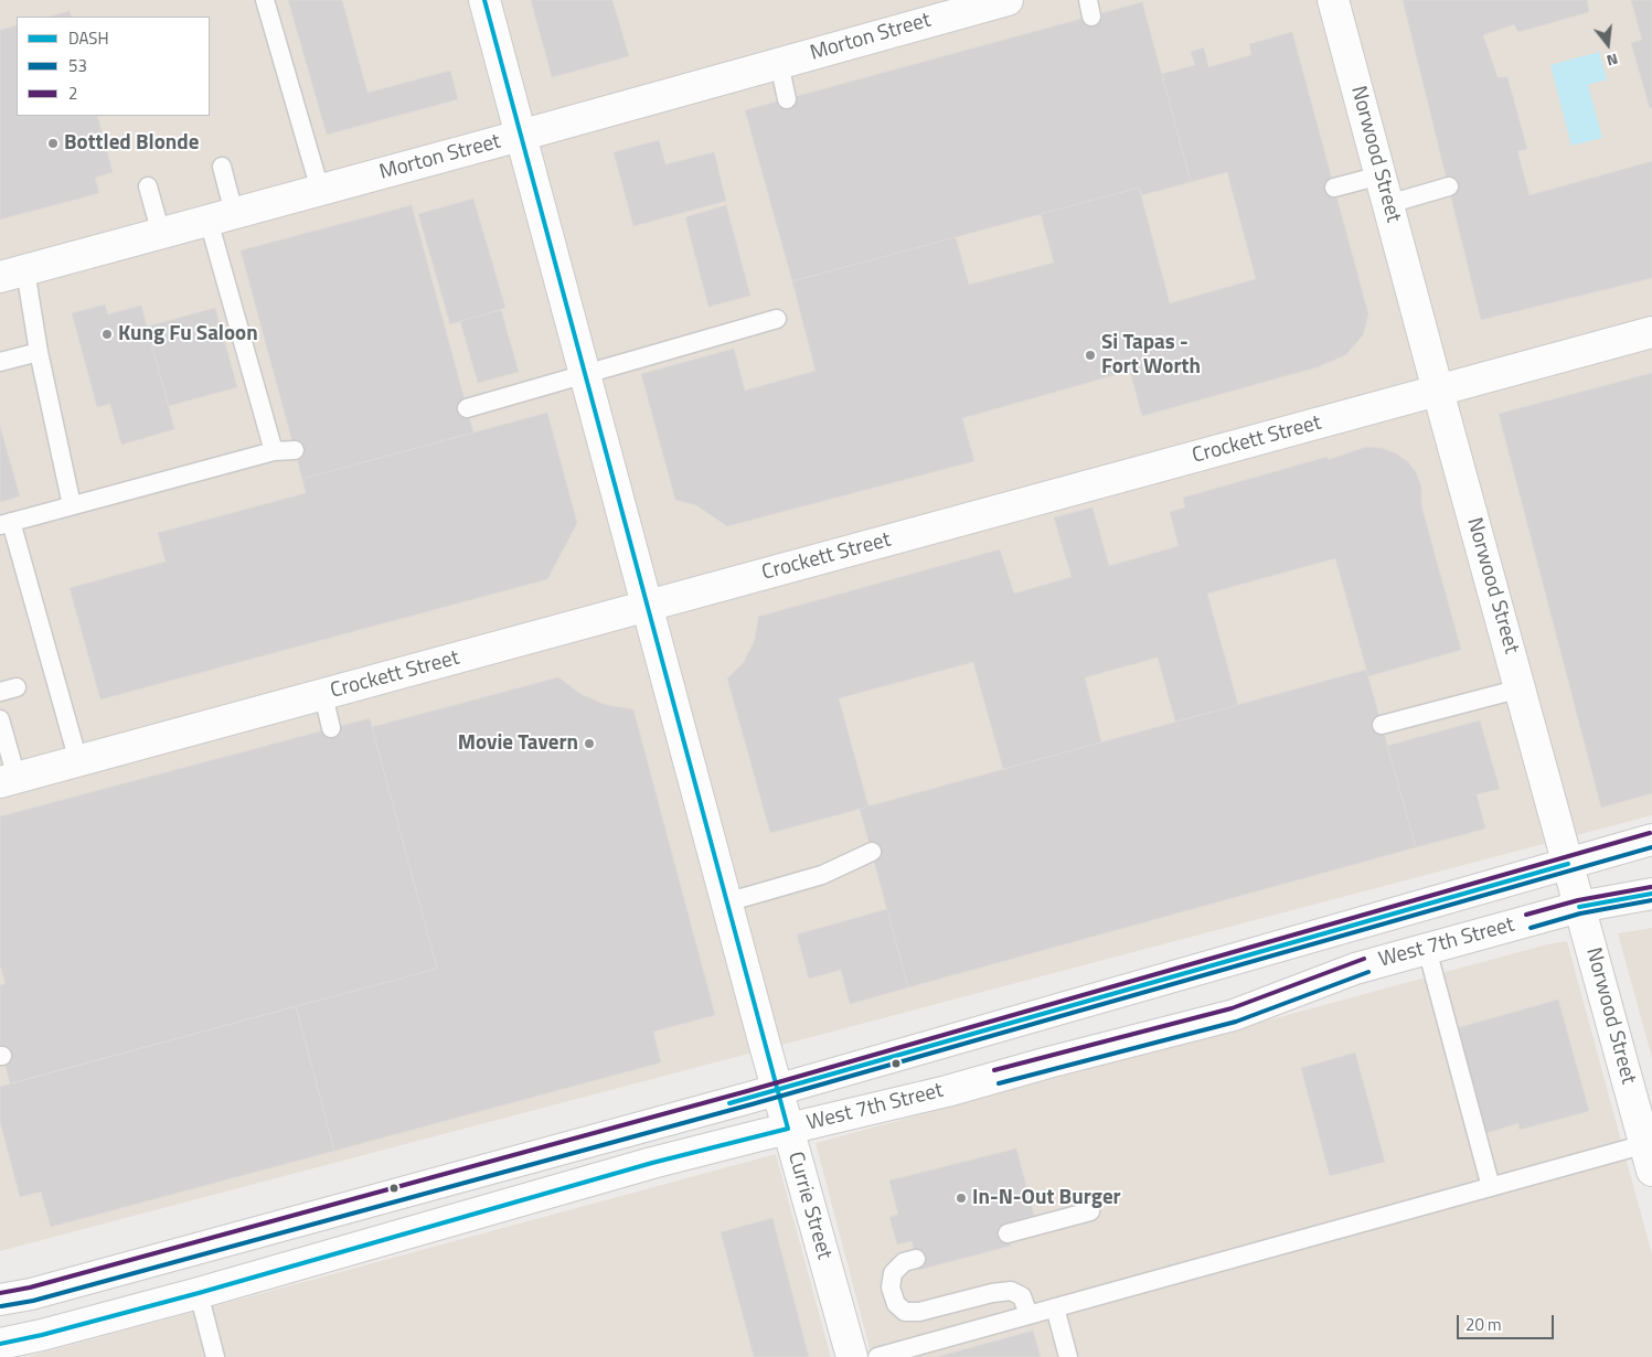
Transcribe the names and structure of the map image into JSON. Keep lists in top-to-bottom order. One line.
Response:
{"streets":{"street":["Morton Street","Norwood Street","Crockett Street","West 7th Street","Currie Street"]},"crossings":[["Morton Street","Currie Street"],["Norwood Street","Crockett Street"],["Norwood Street","West 7th Street"],["Crockett Street","Currie Street"],["West 7th Street","Currie Street"]],"places":["Bottled Blonde","Kung Fu Saloon","Si Tapas - Fort Worth","Movie Tavern","In-N-Out Burger"],"lines":["transit line DASH","transit line 2","transit line 53"],"legend":["DASH","53","2"],"scale_bar":"20 m","north":"bottom"}
